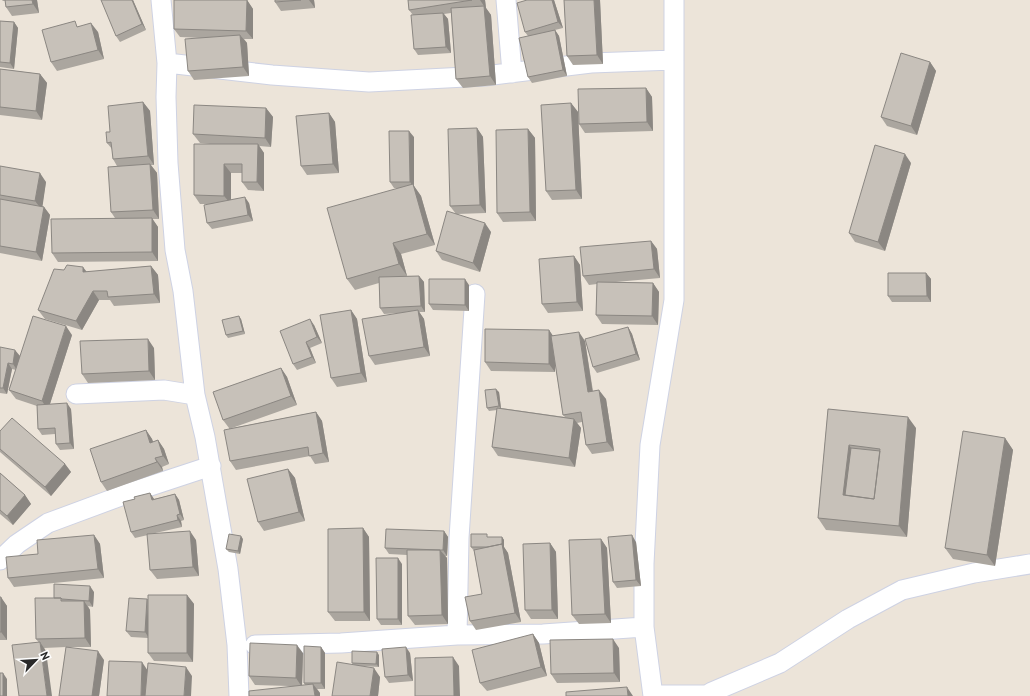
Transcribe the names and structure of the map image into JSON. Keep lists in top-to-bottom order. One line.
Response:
{"north":"top right"}
